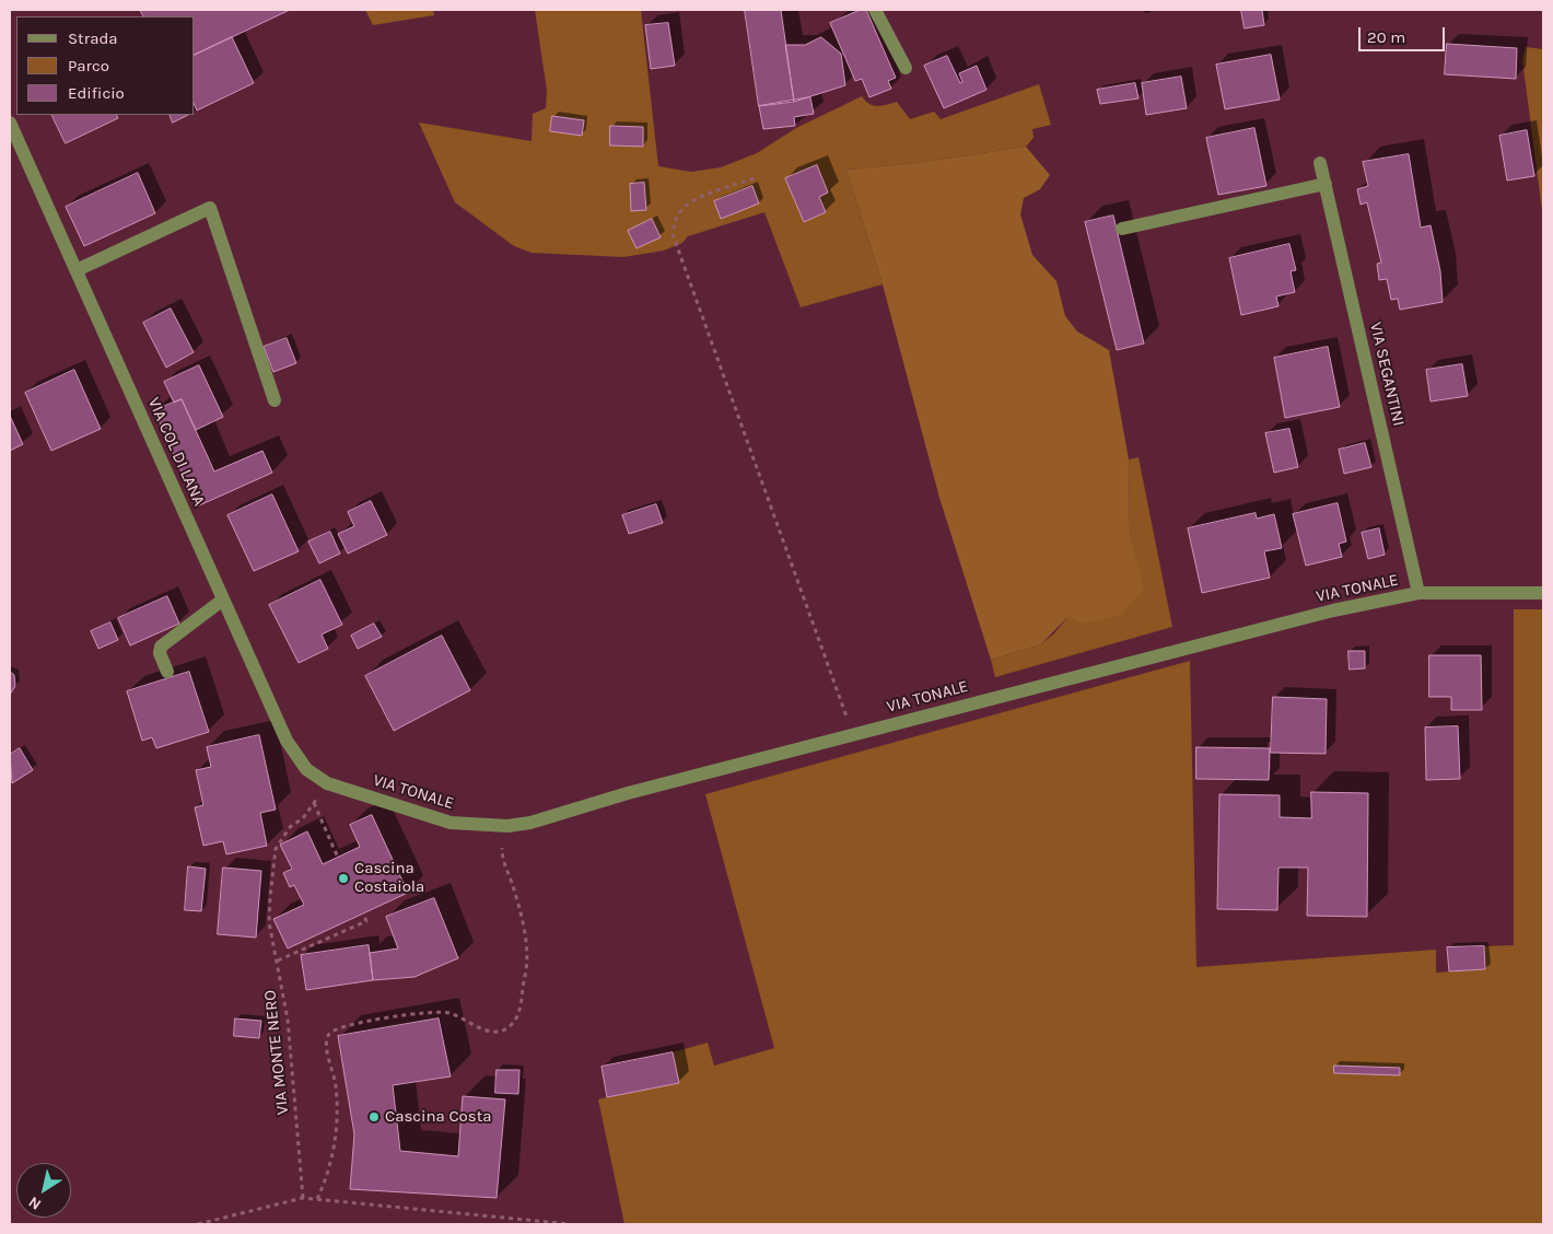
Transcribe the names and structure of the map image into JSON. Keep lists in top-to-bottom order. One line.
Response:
{"streets":{"street":["VIA SEGANTINI","VIA COL DI LANA","VIA TONALE"],"path":["VIA MONTE NERO"]},"crossings":[["VIA SEGANTINI","VIA TONALE"],["VIA COL DI LANA","VIA TONALE"],["VIA COL DI LANA","VIA MONTE NERO"],["VIA TONALE","VIA MONTE NERO"]],"places":["Cascina Costaiola","Cascina Costa"],"legend":["Strada","Parco","Edificio"],"scale_bar":"20 m","north":"bottom left"}
